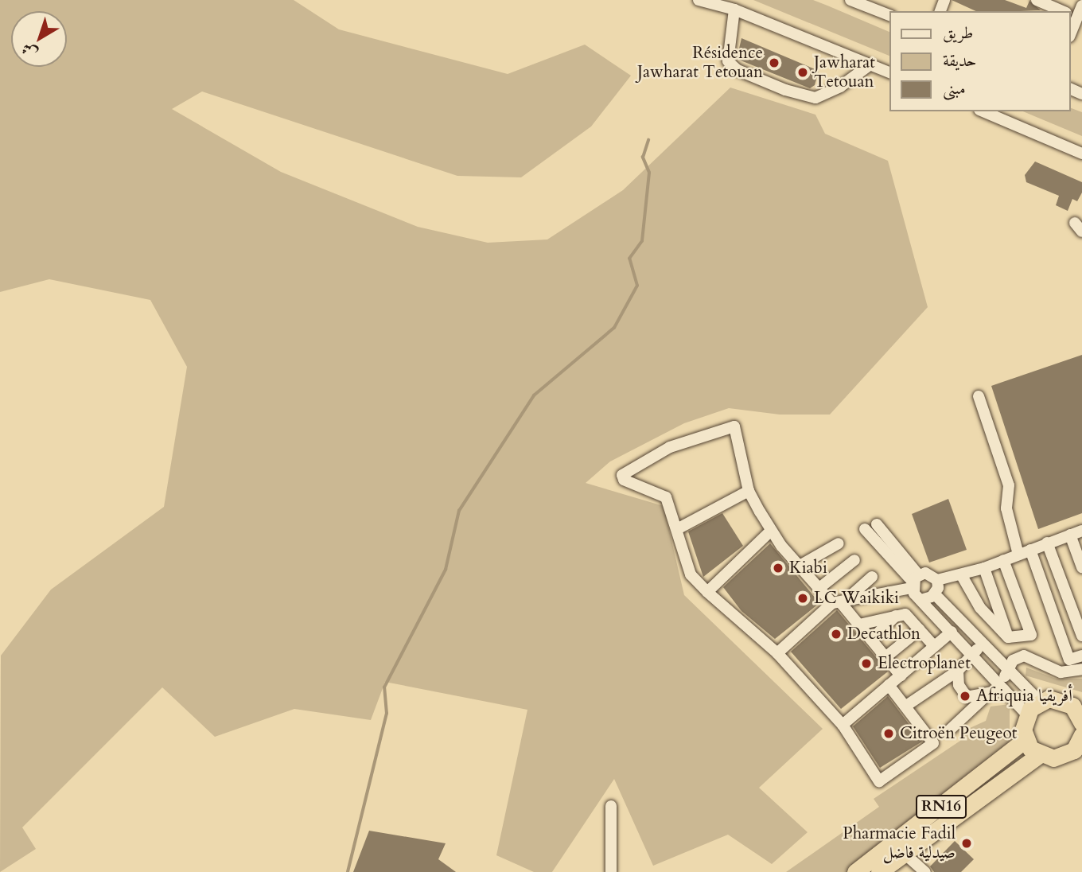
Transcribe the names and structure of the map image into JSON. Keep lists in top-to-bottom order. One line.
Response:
{"streets":{"highway":["RN16"]},"places":["Résidence Jawharat Tetouan","Jawharat Tetouan","Kiabi","LC Waikiki","Decathlon","Electroplanet","Afriquia أفريقيا","Citroën Peugeot","Pharmacie Fadil صيدلية فاضل"],"legend":["طريق","حديقة","مبنى"],"north":"bottom left"}
